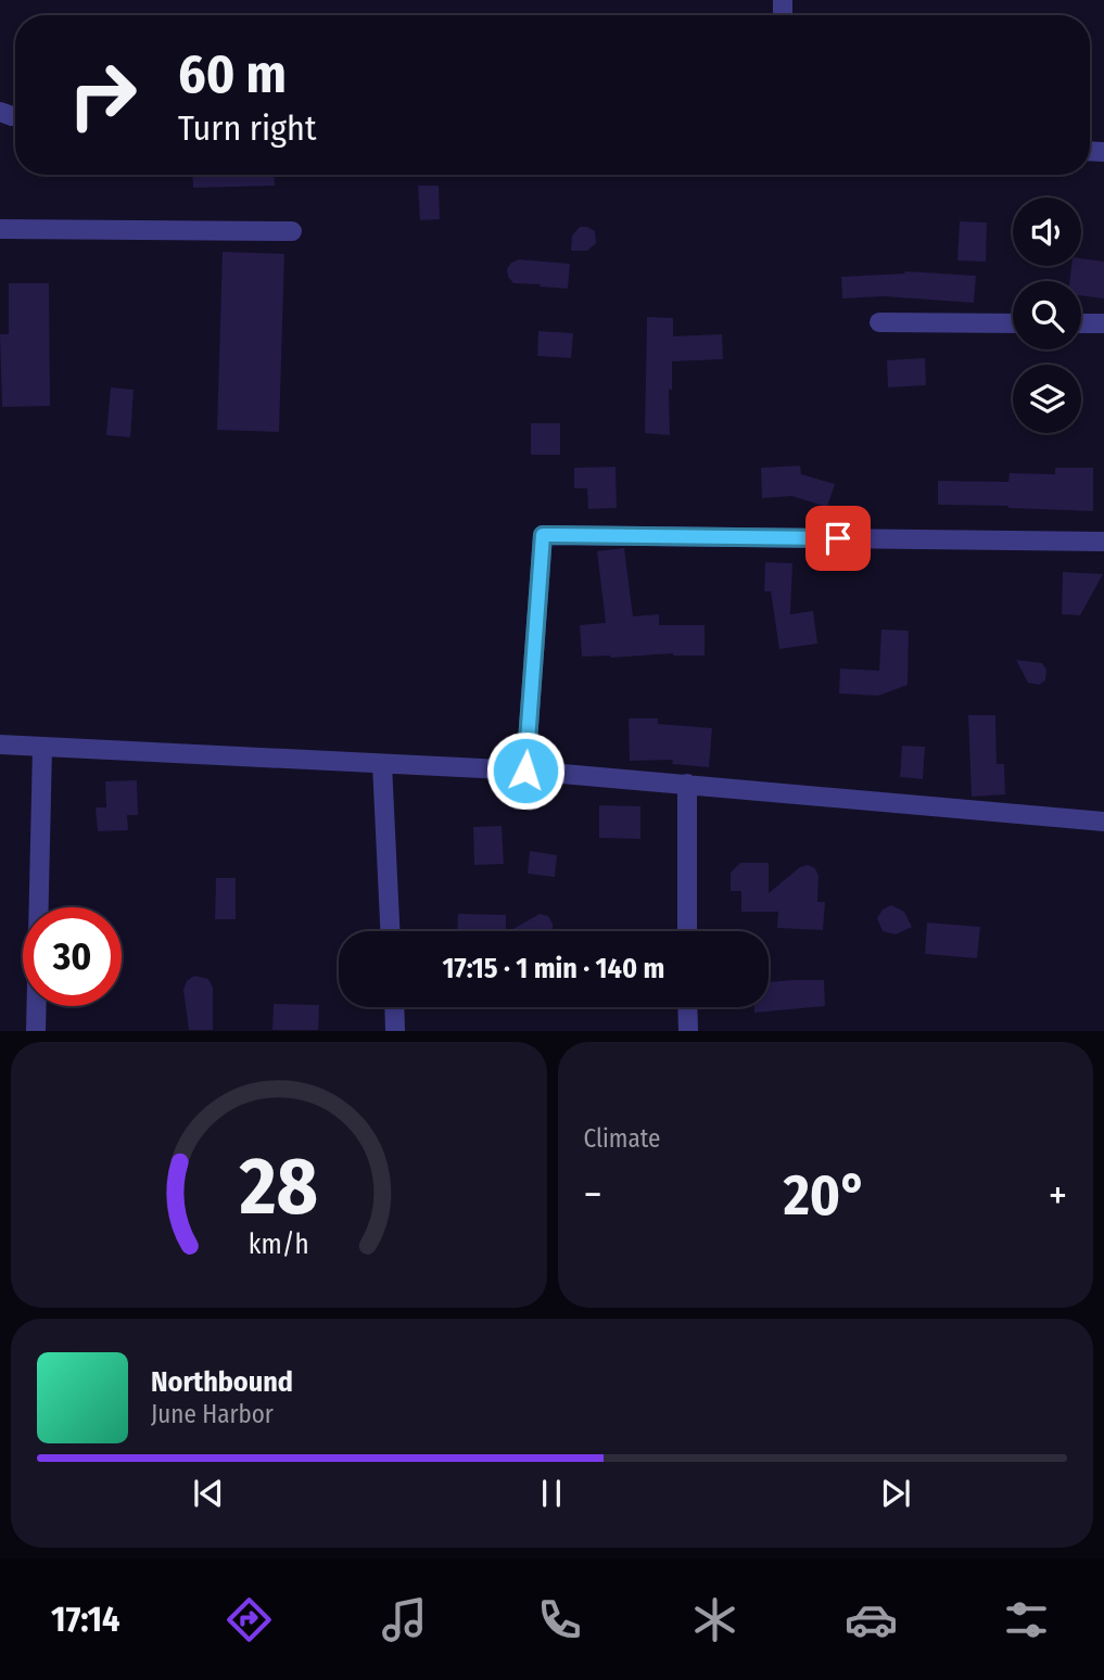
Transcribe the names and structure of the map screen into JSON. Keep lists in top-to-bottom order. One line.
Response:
{"page":{"turn":["60 m","Turn right"],"limit":"30","trip":"17:15 · 1 min · 140 m","tile":"Climate","heat":["−","20°","+"],"song":["Northbound","June Harbor"],"tabs":"17:14","gauge":["28","km/h"]}}
